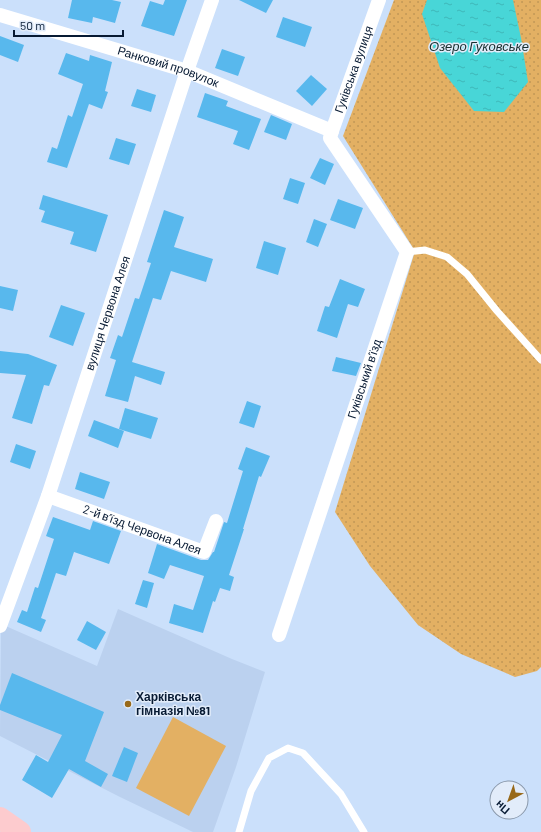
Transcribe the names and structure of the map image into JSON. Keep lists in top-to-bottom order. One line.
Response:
{"streets":{"street":["Ранковий провулок","Гуківська вулиця","вулиця Червона Алея","Гуківський в’їзд","2-й в’їзд Червона Алея"]},"crossings":[["Ранковий провулок","Гуківська вулиця"],["Ранковий провулок","вулиця Червона Алея"],["вулиця Червона Алея","2-й в’їзд Червона Алея"]],"water":["Озеро Гуковське"],"places":["Харківська гімназія №81"],"scale_bar":"50 m","north":"bottom left"}
